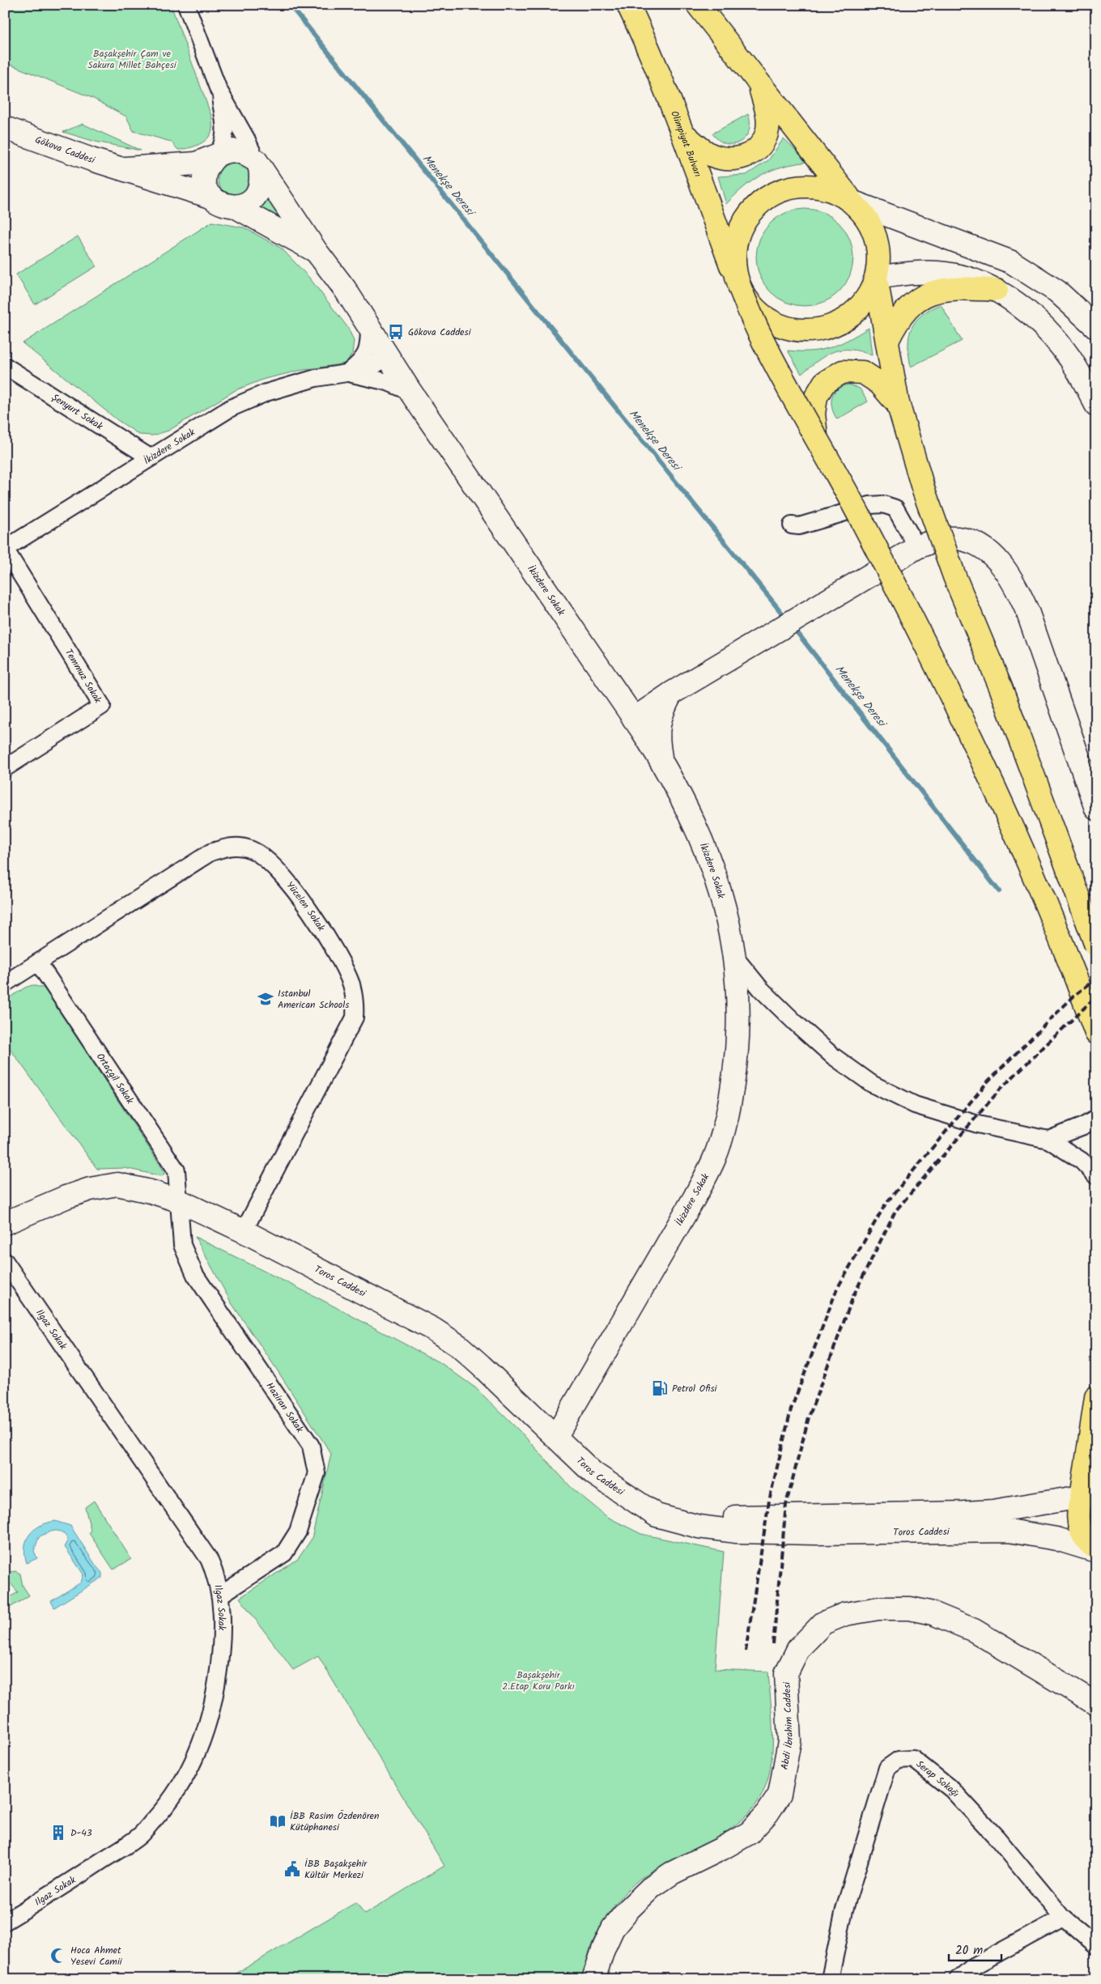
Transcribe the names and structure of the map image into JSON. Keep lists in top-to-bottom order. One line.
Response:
{"streets":{"main road":["Olimpiyat Bulvarı"],"street":["Gökova Caddesi","Şenyurt Sokak","İkizdere Sokak","Temmuz Sokak","Yücelen Sokak","Ortaçgil Sokak","Toros Caddesi","Ilgaz Sokak","Haziran Sokak","Abdi İbrahim Caddesi","Serap Sokağı"]},"crossings":[["Gökova Caddesi","İkizdere Sokak"],["Şenyurt Sokak","İkizdere Sokak"],["İkizdere Sokak","Temmuz Sokak"],["İkizdere Sokak","Toros Caddesi"],["Yücelen Sokak","Ortaçgil Sokak"],["Yücelen Sokak","Toros Caddesi"],["Ortaçgil Sokak","Toros Caddesi"],["Ortaçgil Sokak","Haziran Sokak"],["Toros Caddesi","Haziran Sokak"],["Ilgaz Sokak","Haziran Sokak"]],"water":["Menekşe Deresi"],"parks":["Başakşehir Çam ve Sakura Millet Bahçesi","Başakşehir 2.Etap Koru Parkı"],"places":{"bus stop":["Gökova Caddesi"],"school or university":["Istanbul American Schools"],"fuel station":["Petrol Ofisi"],"library":["İBB Rasim Özdenören Kütüphanesi"],"building":["D-43"],"public building":["İBB Başakşehir Kültür Merkezi"],"mosque":["Hoca Ahmet Yesevi Camii"]},"scale_bar":"20 m"}
